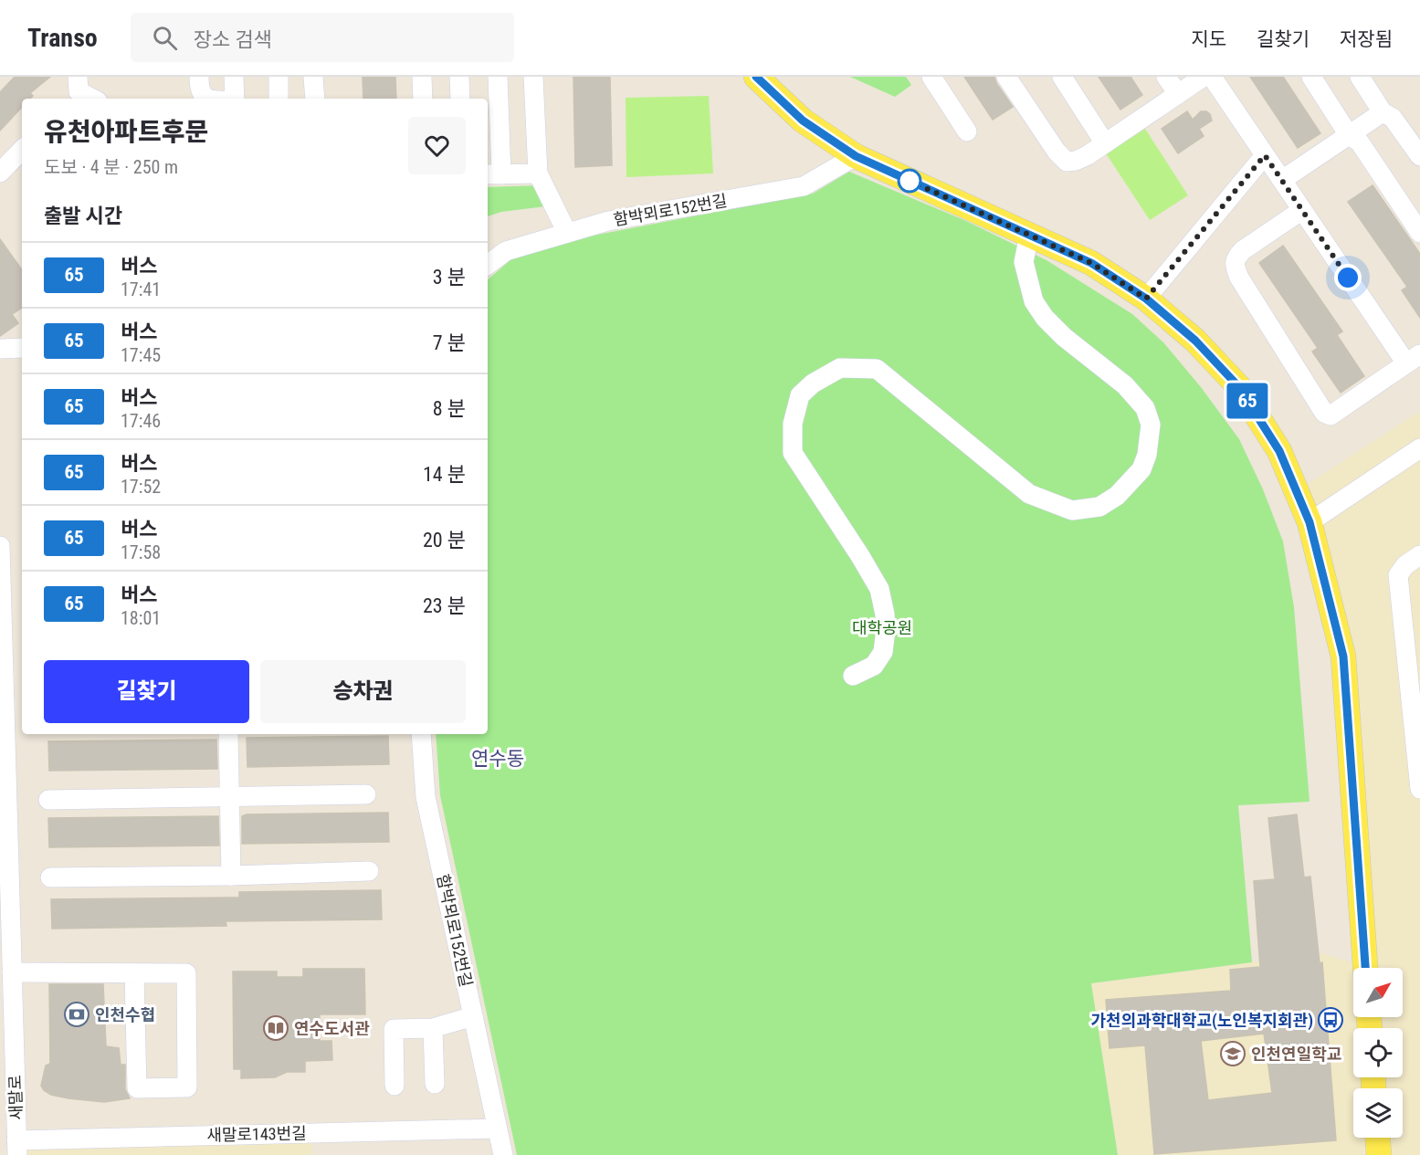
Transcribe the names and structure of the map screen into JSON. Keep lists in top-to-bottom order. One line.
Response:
{"streets":{"street":["함박뫼로152번길","새말로","새말로143번길"]},"crossings":[["함박뫼로152번길","새말로143번길"],["새말로","새말로143번길"]],"districts":["연수동"],"parks":["대학공원"],"places":{"bank":["인천수협"],"bus stop":["가천의과학대학교(노인복지회관)"],"library":["연수도서관"],"school or university":["인천연일학교"]},"lines":["bus line 65"],"north":"top right","page":{"header":"Transo","search":"장소 검색","nav":["지도","길찾기","저장됨"],"on_map":"65","heading":[["유천아파트후문","도보 · 4 분 · 250 m"],"출발 시간"],"list":[{"mark":"65","name":"버스","note":"17:41","value":"3 분"},{"mark":"65","name":"버스","note":"17:45","value":"7 분"},{"mark":"65","name":"버스","note":"17:46","value":"8 분"},{"mark":"65","name":"버스","note":"17:52","value":"14 분"},{"mark":"65","name":"버스","note":"17:58","value":"20 분"},{"mark":"65","name":"버스","note":"18:01","value":"23 분"}],"buttons":["길찾기","승차권"]}}
